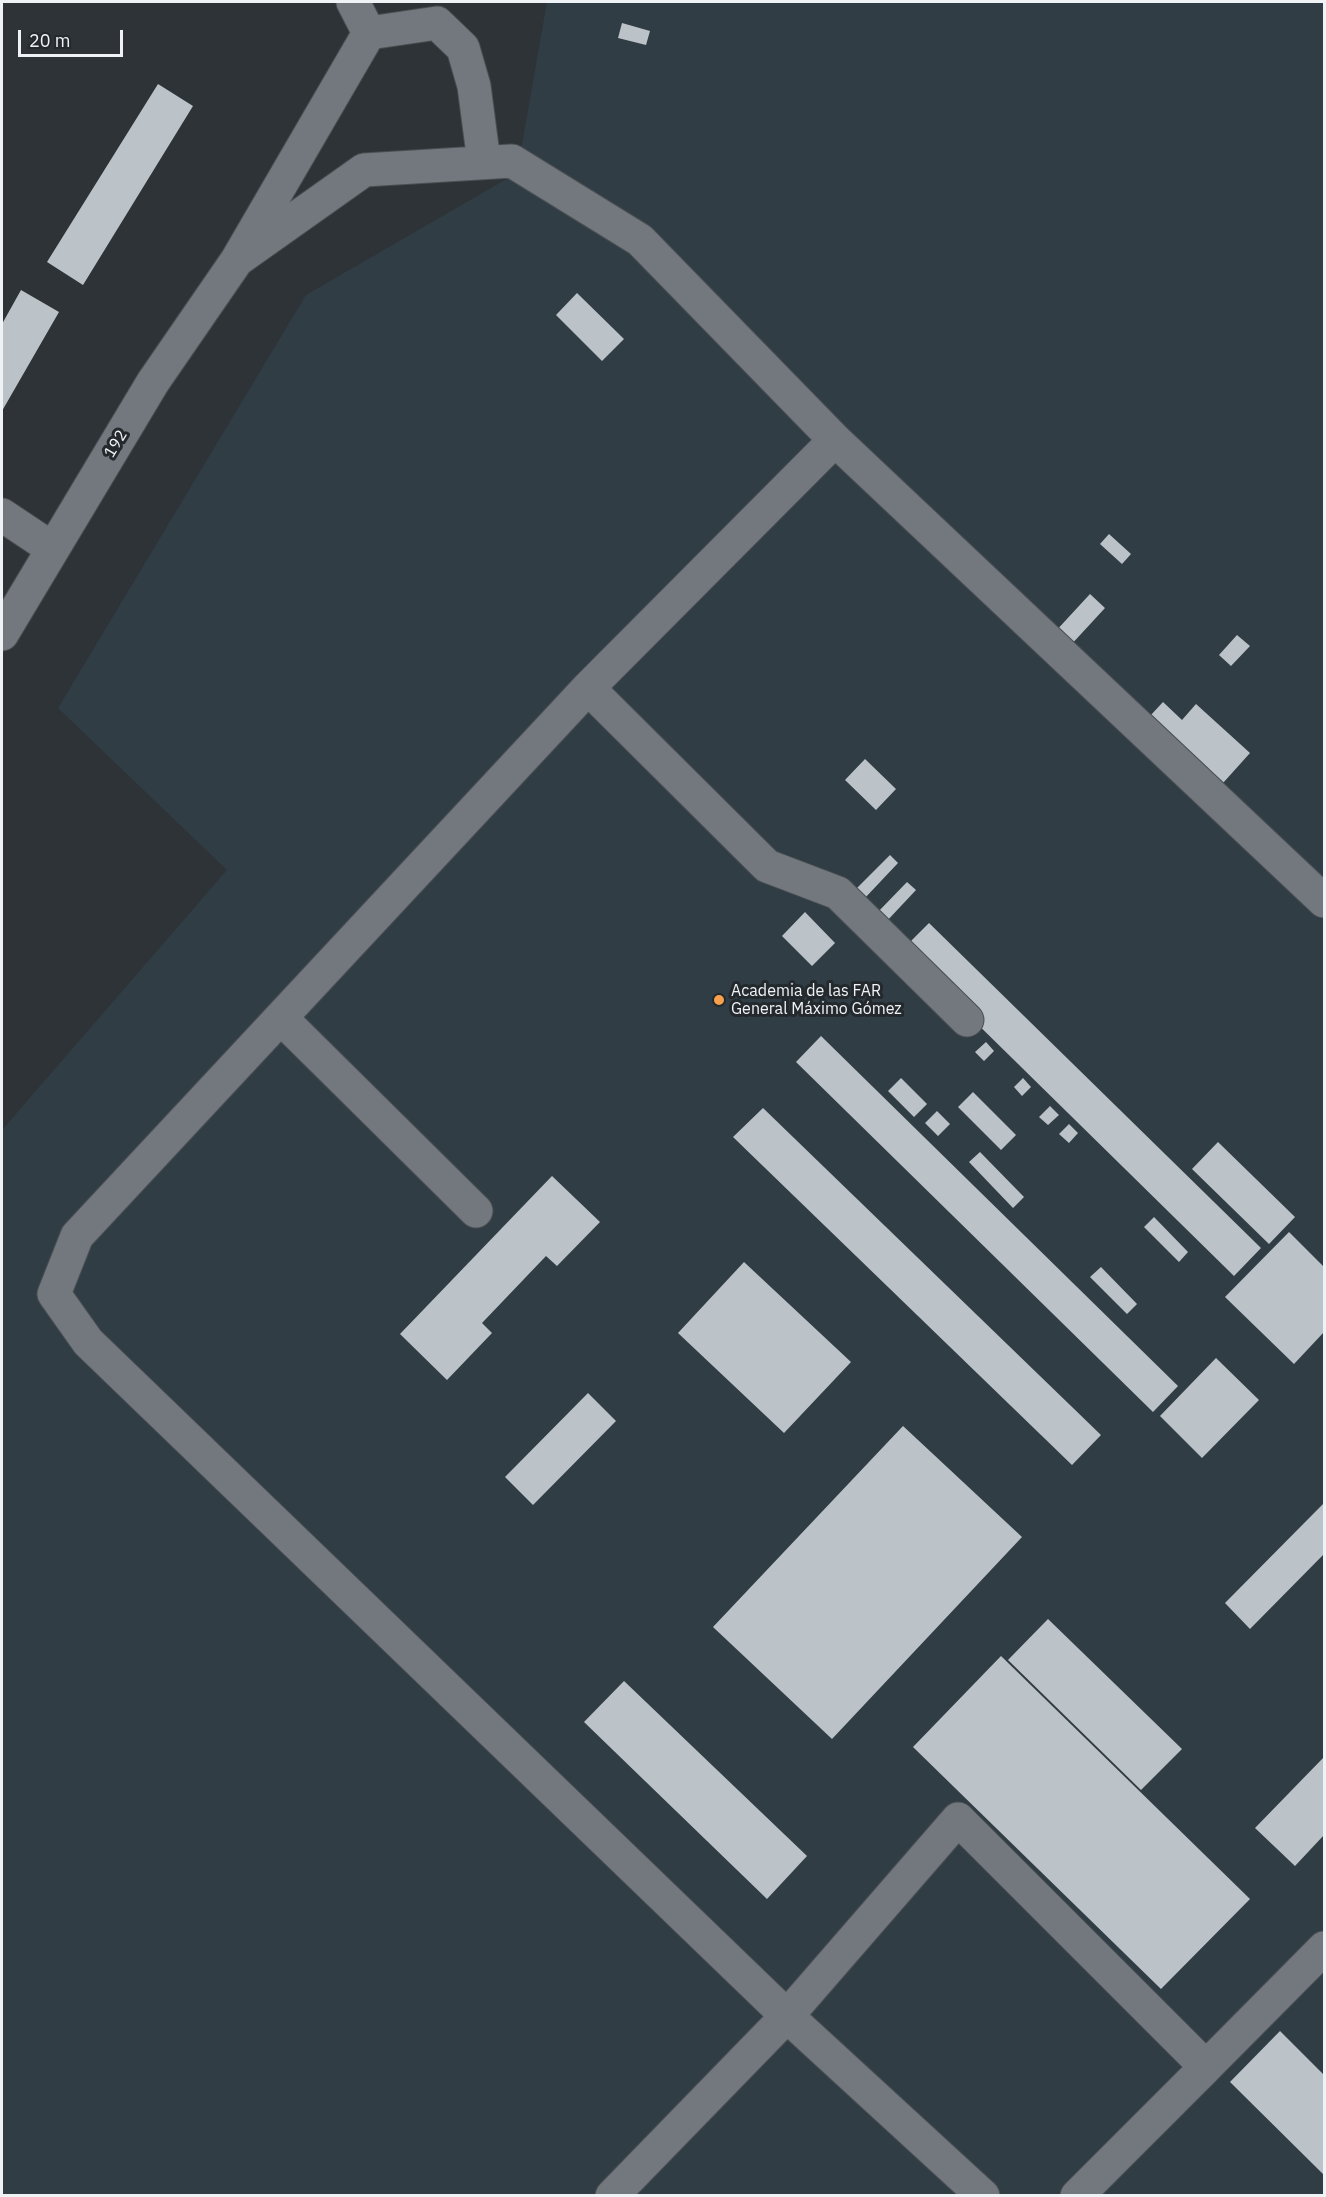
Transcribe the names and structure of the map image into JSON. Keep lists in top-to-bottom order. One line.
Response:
{"streets":{"street":["192"]},"places":["Academia de las FAR General Máximo Gómez"],"scale_bar":"20 m"}
